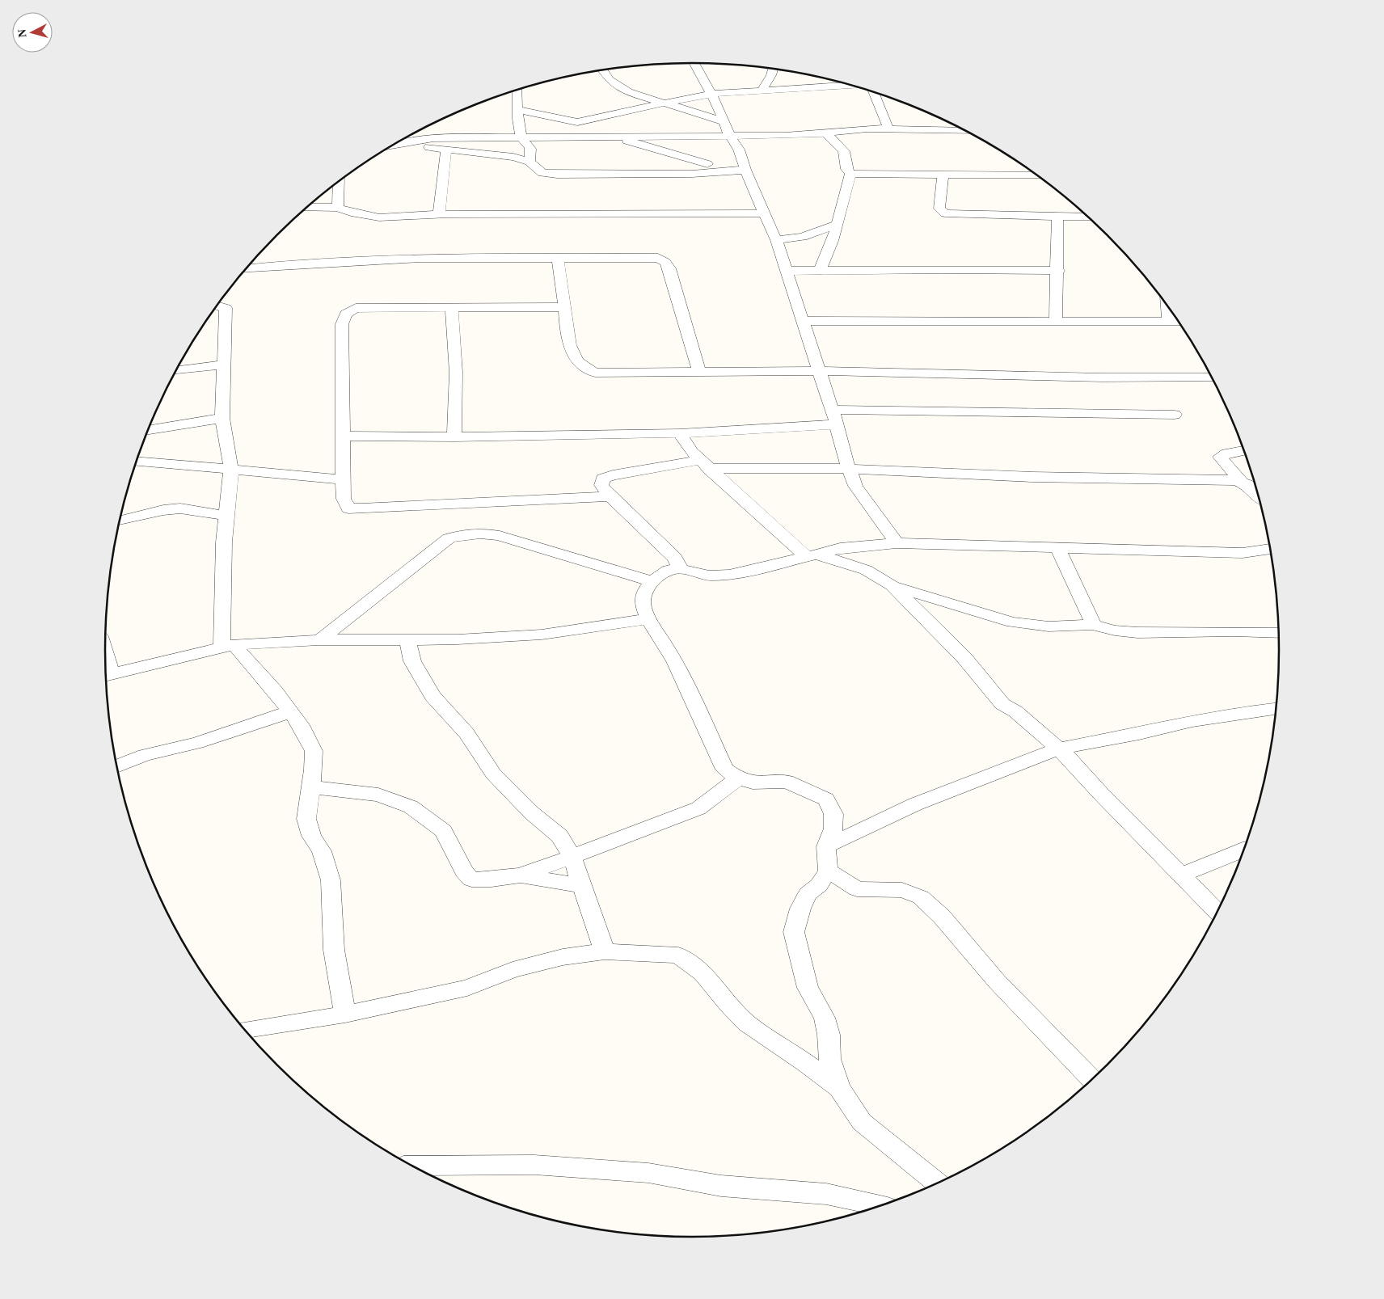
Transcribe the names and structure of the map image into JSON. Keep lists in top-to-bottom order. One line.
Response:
{"north":"left"}
